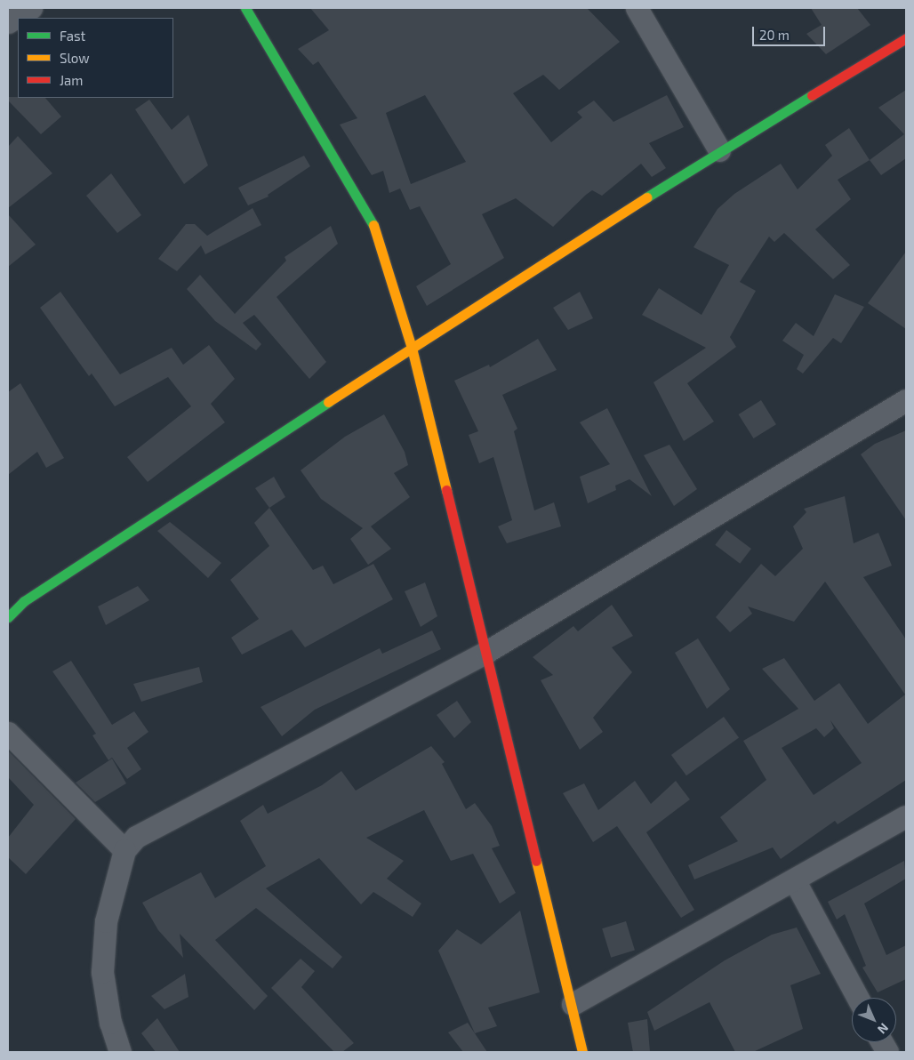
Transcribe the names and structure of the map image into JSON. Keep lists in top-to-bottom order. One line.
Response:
{"legend":["Fast","Slow","Jam"],"scale_bar":"20 m","north":"bottom right"}
